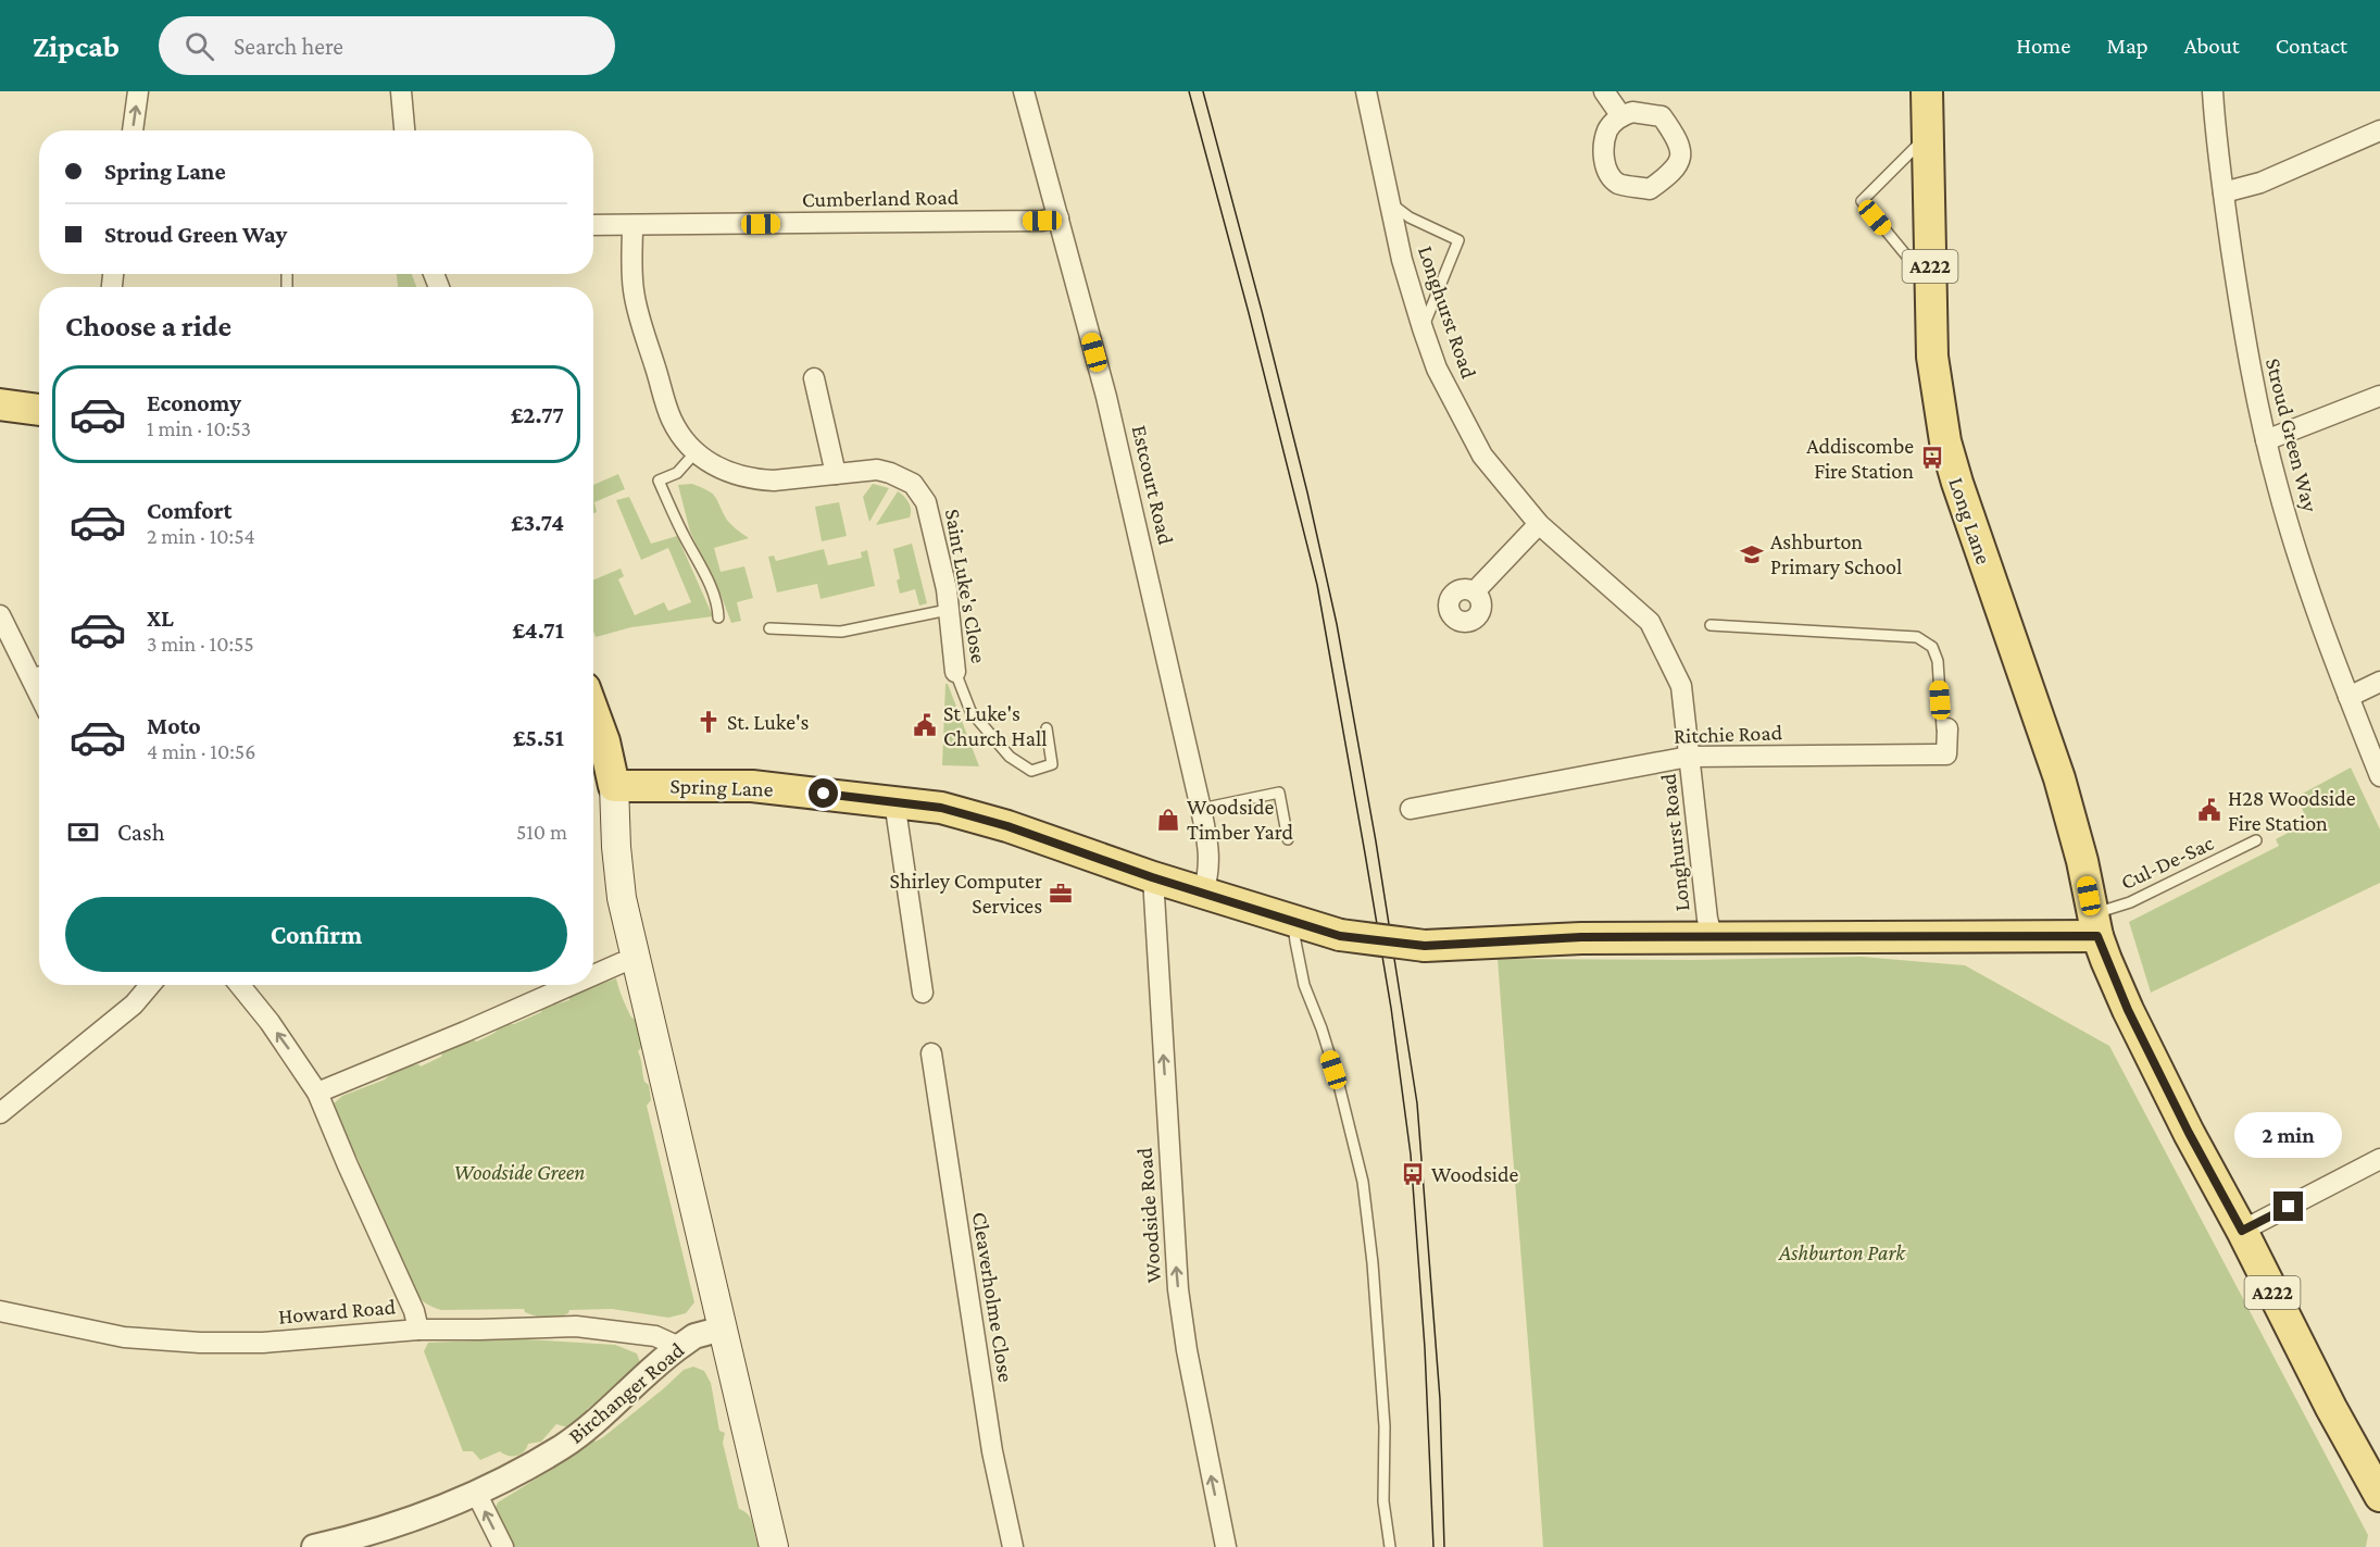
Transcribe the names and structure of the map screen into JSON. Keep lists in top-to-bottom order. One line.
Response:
{"streets":{"main road":["A222","Long Lane","Spring Lane"],"street":["Cumberland Road","Longhurst Road","Stroud Green Way","Estcourt Road","Saint Luke's Close","Ritchie Road","Woodside Road","Cleaverholme Close","Howard Road","Birchanger Road"],"lane":["Cul-De-Sac"]},"crossings":[["Cumberland Road","Estcourt Road"],["Cumberland Road","Saint Luke's Close"],["A222","Long Lane"],["A222","Spring Lane"],["A222","Cul-De-Sac"],["Longhurst Road","Ritchie Road"],["Longhurst Road","Spring Lane"],["Estcourt Road","Spring Lane"],["Long Lane","Spring Lane"],["Long Lane","Cul-De-Sac"],["Spring Lane","Cul-De-Sac"],["Spring Lane","Woodside Road"],["Howard Road","Birchanger Road"]],"one_way":["Woodside Road"],"parks":["Woodside Green","Ashburton Park"],"places":{"bus stop":["Addiscombe Fire Station","Woodside"],"school or university":["Ashburton Primary School"],"church":["St. Luke's"],"public building":["St Luke's Church Hall","H28 Woodside Fire Station"],"shop":["Woodside Timber Yard"],"office":["Shirley Computer Services"]},"page":{"header":"Zipcab","search":"Search here","nav":["Home","Map","About","Contact"],"banner":["Spring Lane","Stroud Green Way"],"heading":"Choose a ride","list":[{"name":"Economy","note":"1 min · 10:53","value":"£2.77"},{"name":"Comfort","note":"2 min · 10:54","value":"£3.74"},{"name":"XL","note":"3 min · 10:55","value":"£4.71"},{"name":"Moto","note":"4 min · 10:56","value":"£5.51"}],"pay":["Cash","510 m"],"buttons":"Confirm","bubble":"2 min"}}
